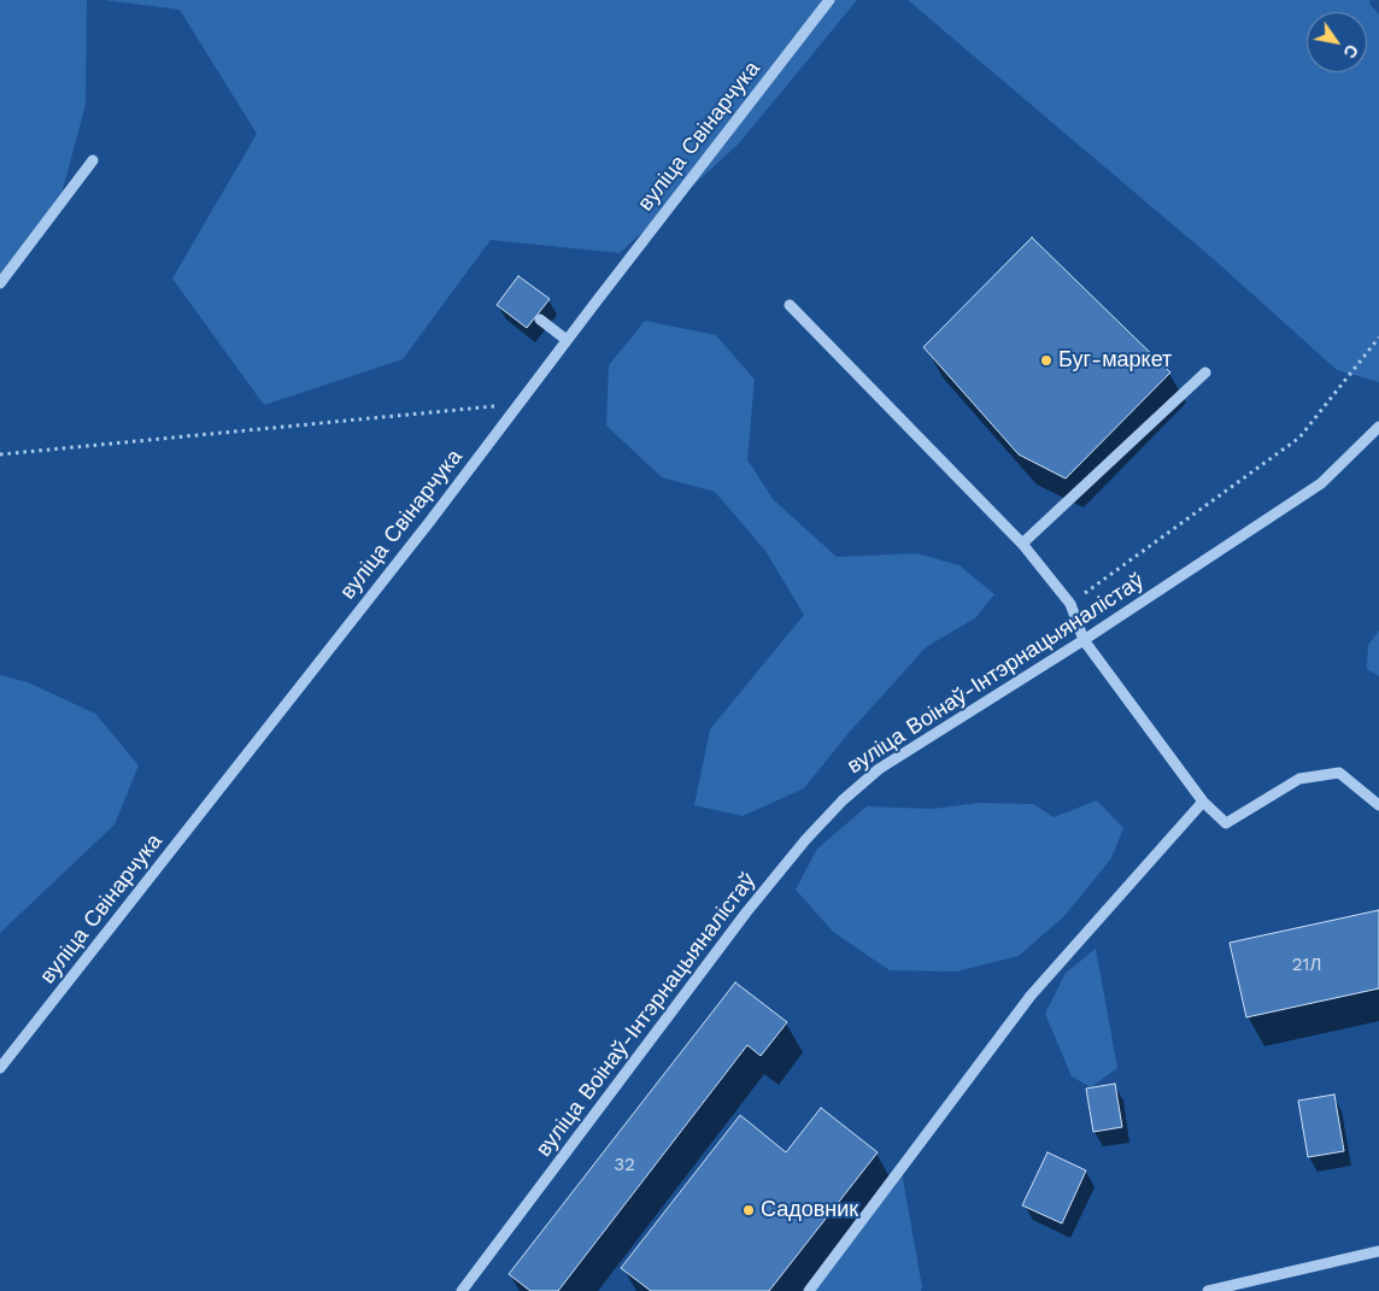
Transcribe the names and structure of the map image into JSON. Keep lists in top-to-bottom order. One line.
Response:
{"streets":{"street":["вуліца Свінарчука","вуліца Воінаў-Інтэрнацыяналістаў"]},"places":["Буг-маркет","Садовник"],"house_numbers":["21Л","32"],"north":"bottom right"}
